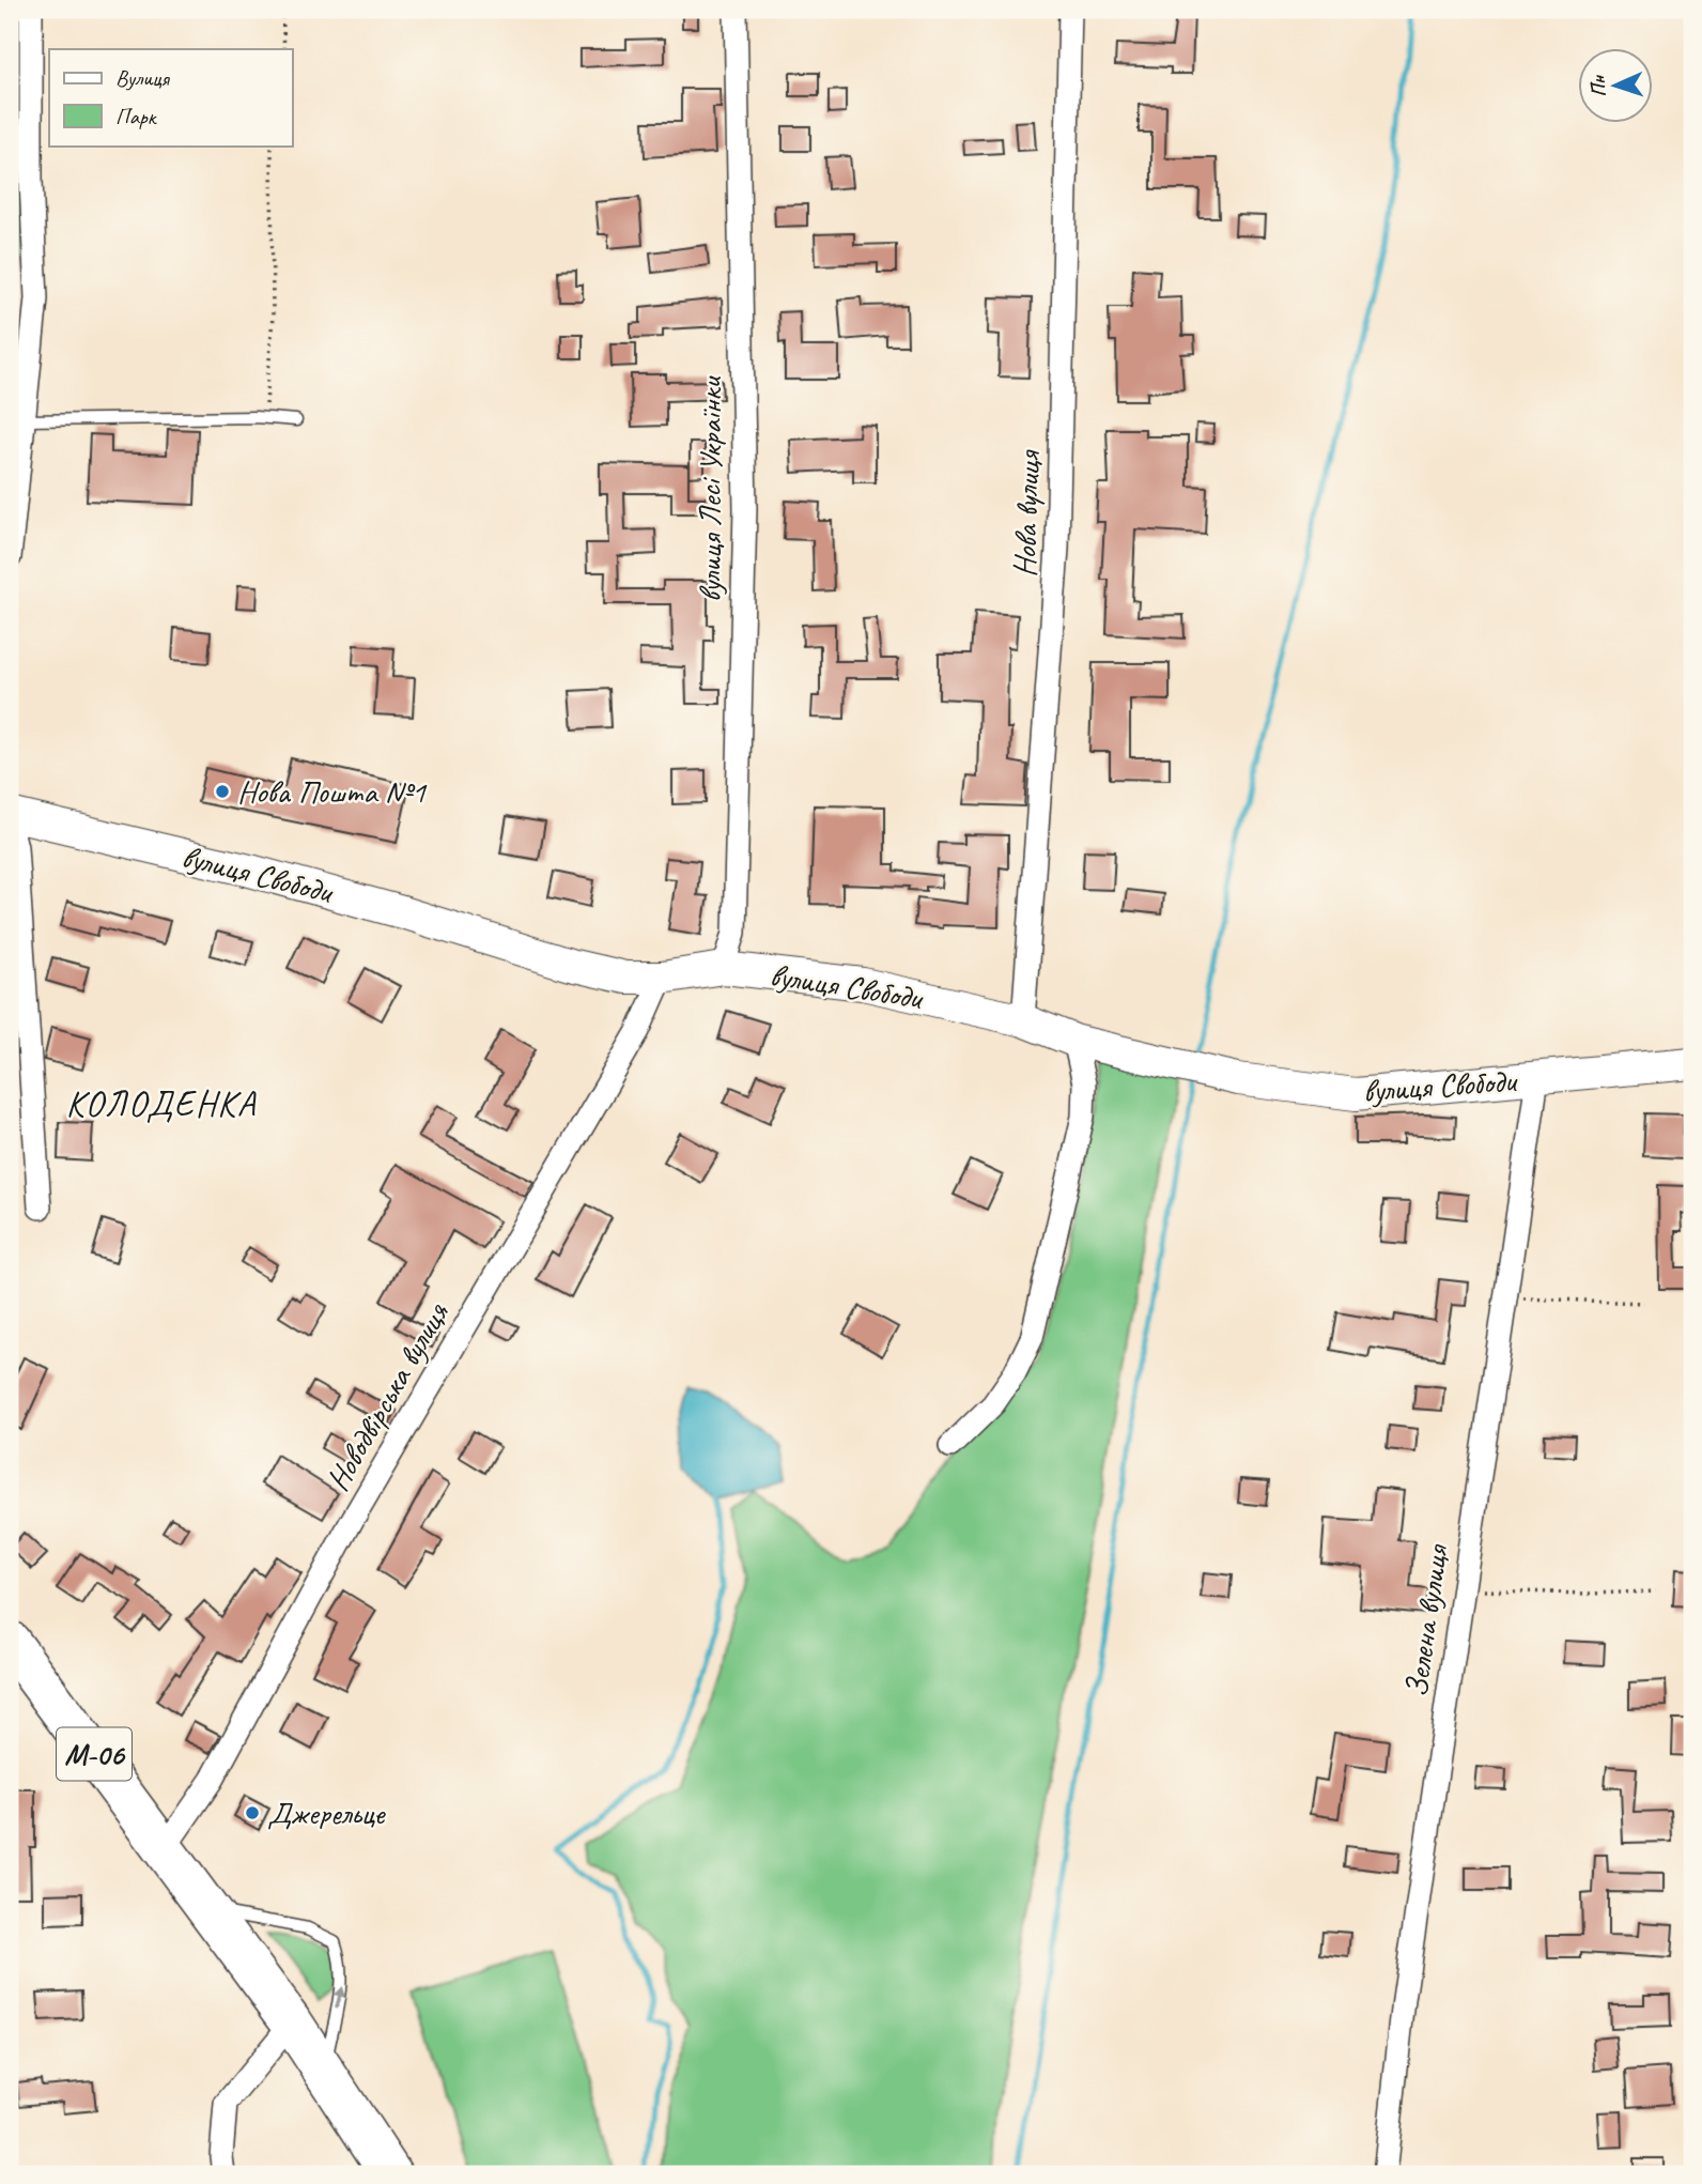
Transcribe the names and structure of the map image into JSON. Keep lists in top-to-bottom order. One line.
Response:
{"streets":{"highway":["М-06"],"main road":["вулиця Свободи"],"street":["вулиця Лесі Українки","Нова вулиця","Новодвірська вулиця","Зелена вулиця"]},"crossings":[["вулиця Лесі Українки","вулиця Свободи"],["Нова вулиця","вулиця Свободи"],["вулиця Свободи","Новодвірська вулиця"],["вулиця Свободи","Зелена вулиця"],["Новодвірська вулиця","М-06"]],"districts":["КОЛОДЕНКА"],"places":["Нова Пошта №1","Джерельце"],"legend":["Вулиця","Парк"],"north":"left"}
